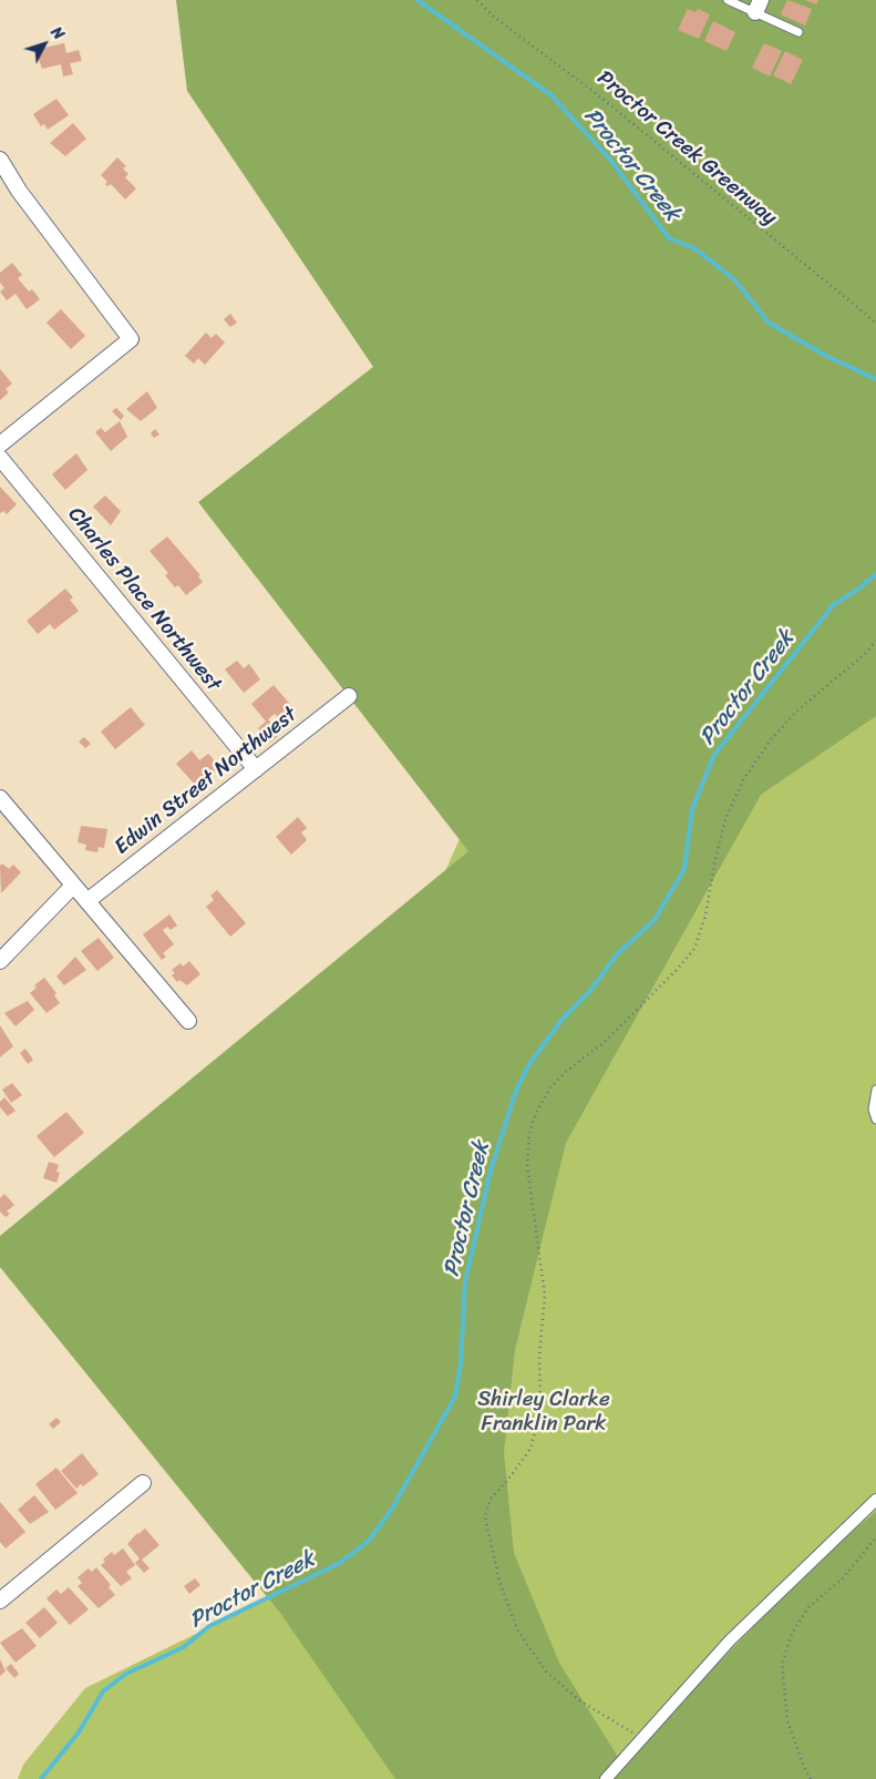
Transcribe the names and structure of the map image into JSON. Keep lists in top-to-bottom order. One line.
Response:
{"streets":{"street":["Charles Place Northwest","Edwin Street Northwest"],"path":["Proctor Creek Greenway"]},"crossings":[["Charles Place Northwest","Edwin Street Northwest"]],"water":["Proctor Creek"],"parks":["Shirley Clarke Franklin Park"],"north":"top right"}
